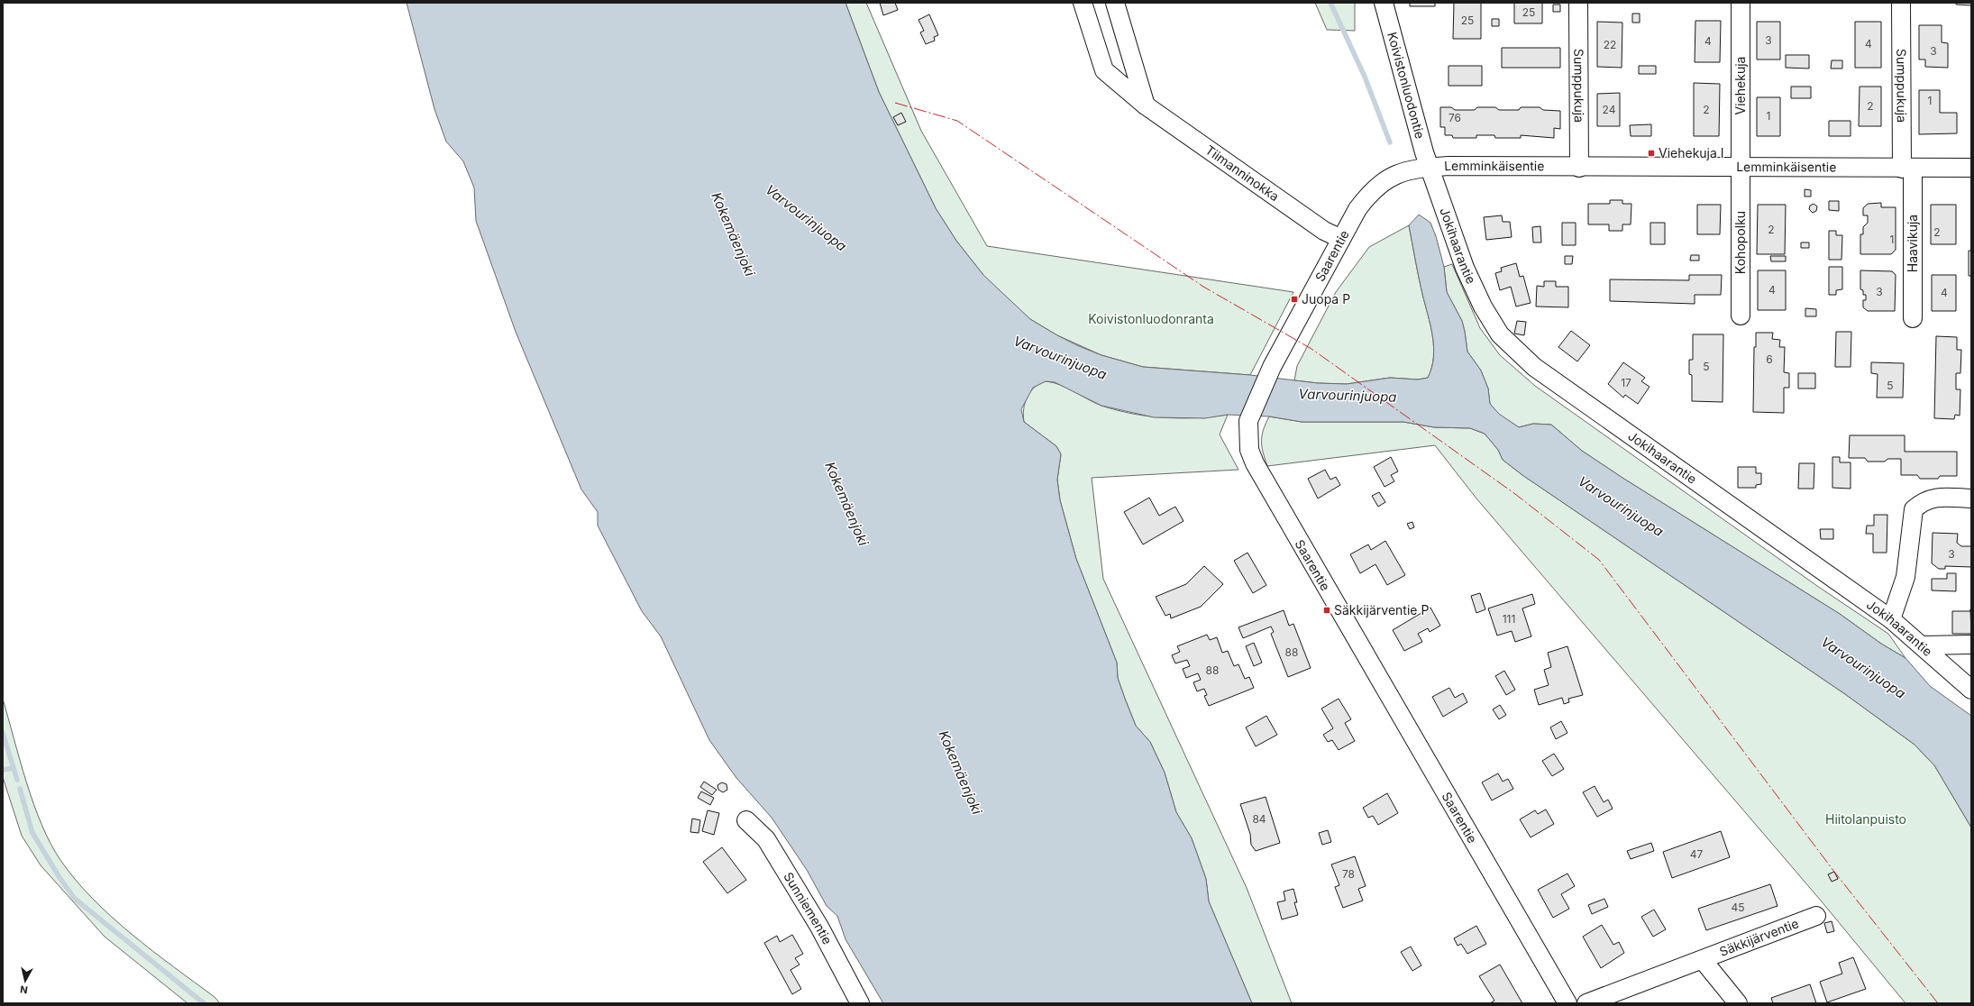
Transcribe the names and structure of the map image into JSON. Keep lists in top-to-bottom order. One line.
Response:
{"streets":{"street":["Koivistonluodontie","Sumppukuja","Viehekuja","Lemminkäisentie","Tiimanninokka","Kohopolku","Haavikuja","Jokihaarantie","Saarentie","Sunniementie","Säkkijärventie"]},"crossings":[["Koivistonluodontie","Lemminkäisentie"],["Koivistonluodontie","Jokihaarantie"],["Koivistonluodontie","Saarentie"],["Sumppukuja","Lemminkäisentie"],["Sumppukuja","Haavikuja"],["Viehekuja","Lemminkäisentie"],["Viehekuja","Kohopolku"],["Lemminkäisentie","Kohopolku"],["Lemminkäisentie","Haavikuja"],["Lemminkäisentie","Jokihaarantie"],["Lemminkäisentie","Saarentie"],["Tiimanninokka","Saarentie"],["Jokihaarantie","Saarentie"]],"water":["Varvourinjuopa","Kokemäenjoki"],"parks":["Koivistonluodonranta","Hiitolanpuisto"],"places":{"transit":["Viehekuja I","Juopa P","Säkkijärventie P"]},"house_numbers":["25","25","3","4","4","22","3","1","2","24","2","1","76","2","2","1","4","3","4","6","5","17","5","3","111","88","88","84","47","78","45"],"north":"bottom"}
